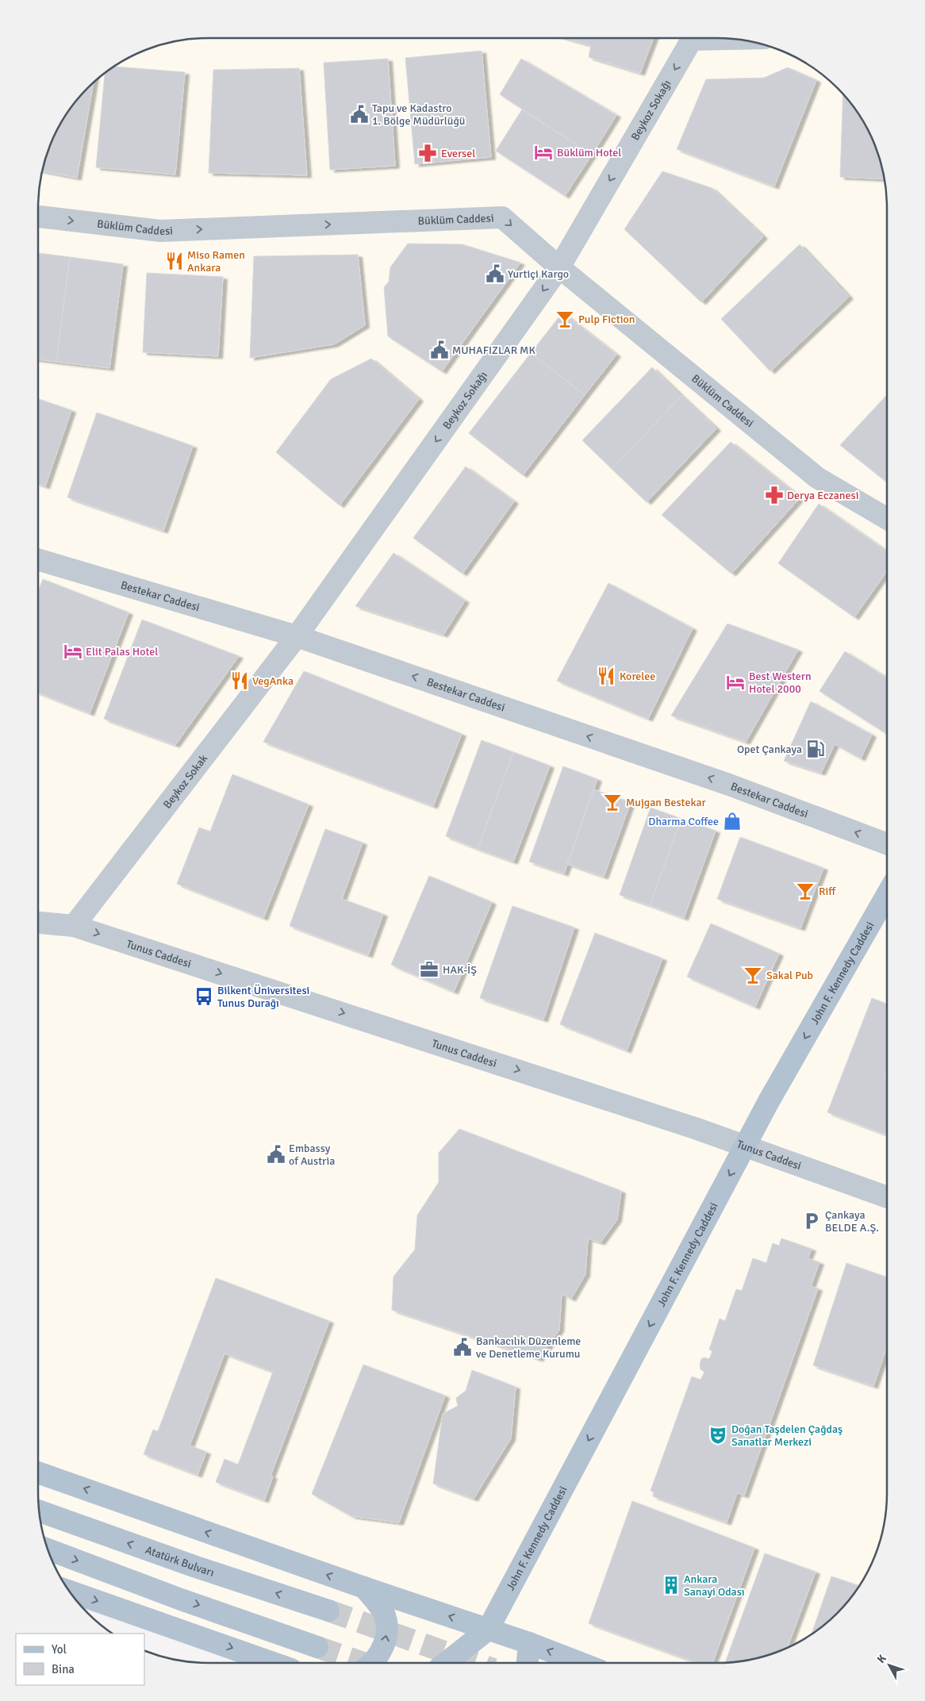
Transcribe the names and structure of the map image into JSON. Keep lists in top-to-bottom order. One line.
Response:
{"streets":{"main road":["John F. Kennedy Caddesi","Atatürk Bulvarı"],"street":["Beykoz Sokağı","Büklüm Caddesi","Bestekar Caddesi","Beykoz Sokak","Tunus Caddesi"]},"crossings":[["Beykoz Sokağı","Büklüm Caddesi"],["Beykoz Sokağı","Bestekar Caddesi"],["Beykoz Sokağı","Beykoz Sokak"],["Bestekar Caddesi","Beykoz Sokak"],["Beykoz Sokak","Tunus Caddesi"],["Tunus Caddesi","John F. Kennedy Caddesi"]],"one_way":["Beykoz Sokağı","Büklüm Caddesi","Bestekar Caddesi","Tunus Caddesi","John F. Kennedy Caddesi"],"places":{"public building":["Tapu ve Kadastro 1. Bölge Müdürlüğü","Yurtiçi Kargo","MUHAFIZLAR MK","Embassy of Austria","Bankacılık Düzenleme ve Denetleme Kurumu"],"hotel":["Büklüm Hotel","Elit Palas Hotel","Best Western Hotel 2000"],"pharmacy":["Eversel","Derya Eczanesi"],"restaurant":["Miso Ramen Ankara","Korelee","VegAnka"],"bar":["Pulp Fiction","Mujgan Bestekar","Riff","Sakal Pub"],"fuel station":["Opet Çankaya"],"shop":["Dharma Coffee"],"office":["HAK-İŞ"],"bus stop":["Bilkent Üniversitesi Tunus Durağı"],"parking":["Çankaya BELDE A.Ş."],"theatre":["Doğan Taşdelen Çağdaş Sanatlar Merkezi"],"building":["Ankara Sanayi Odası"]},"legend":["Yol","Bina"],"north":"top left"}
